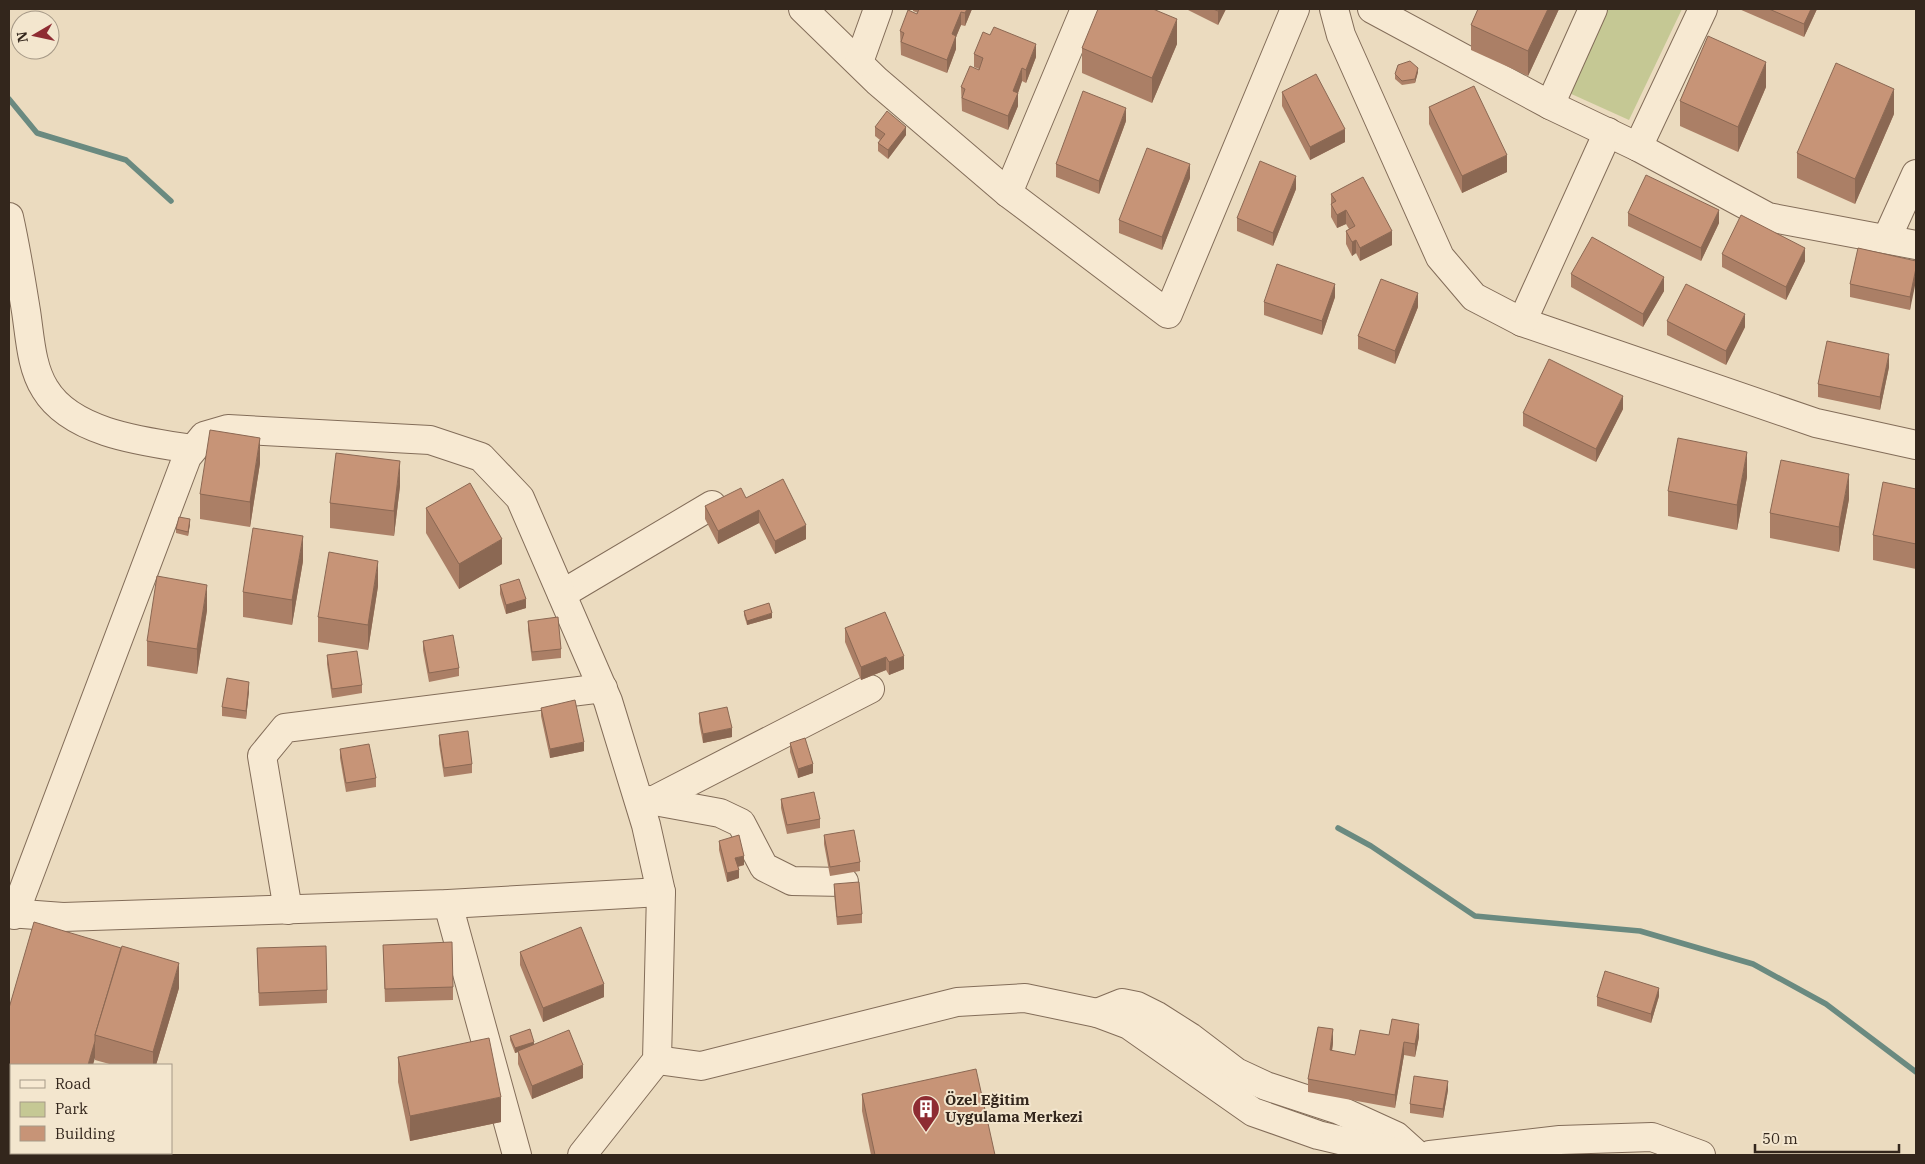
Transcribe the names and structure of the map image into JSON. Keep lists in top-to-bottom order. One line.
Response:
{"places":{"building":["Özel Eğitim Uygulama Merkezi"]},"legend":["Road","Park","Building"],"scale_bar":"50 m","north":"left"}
